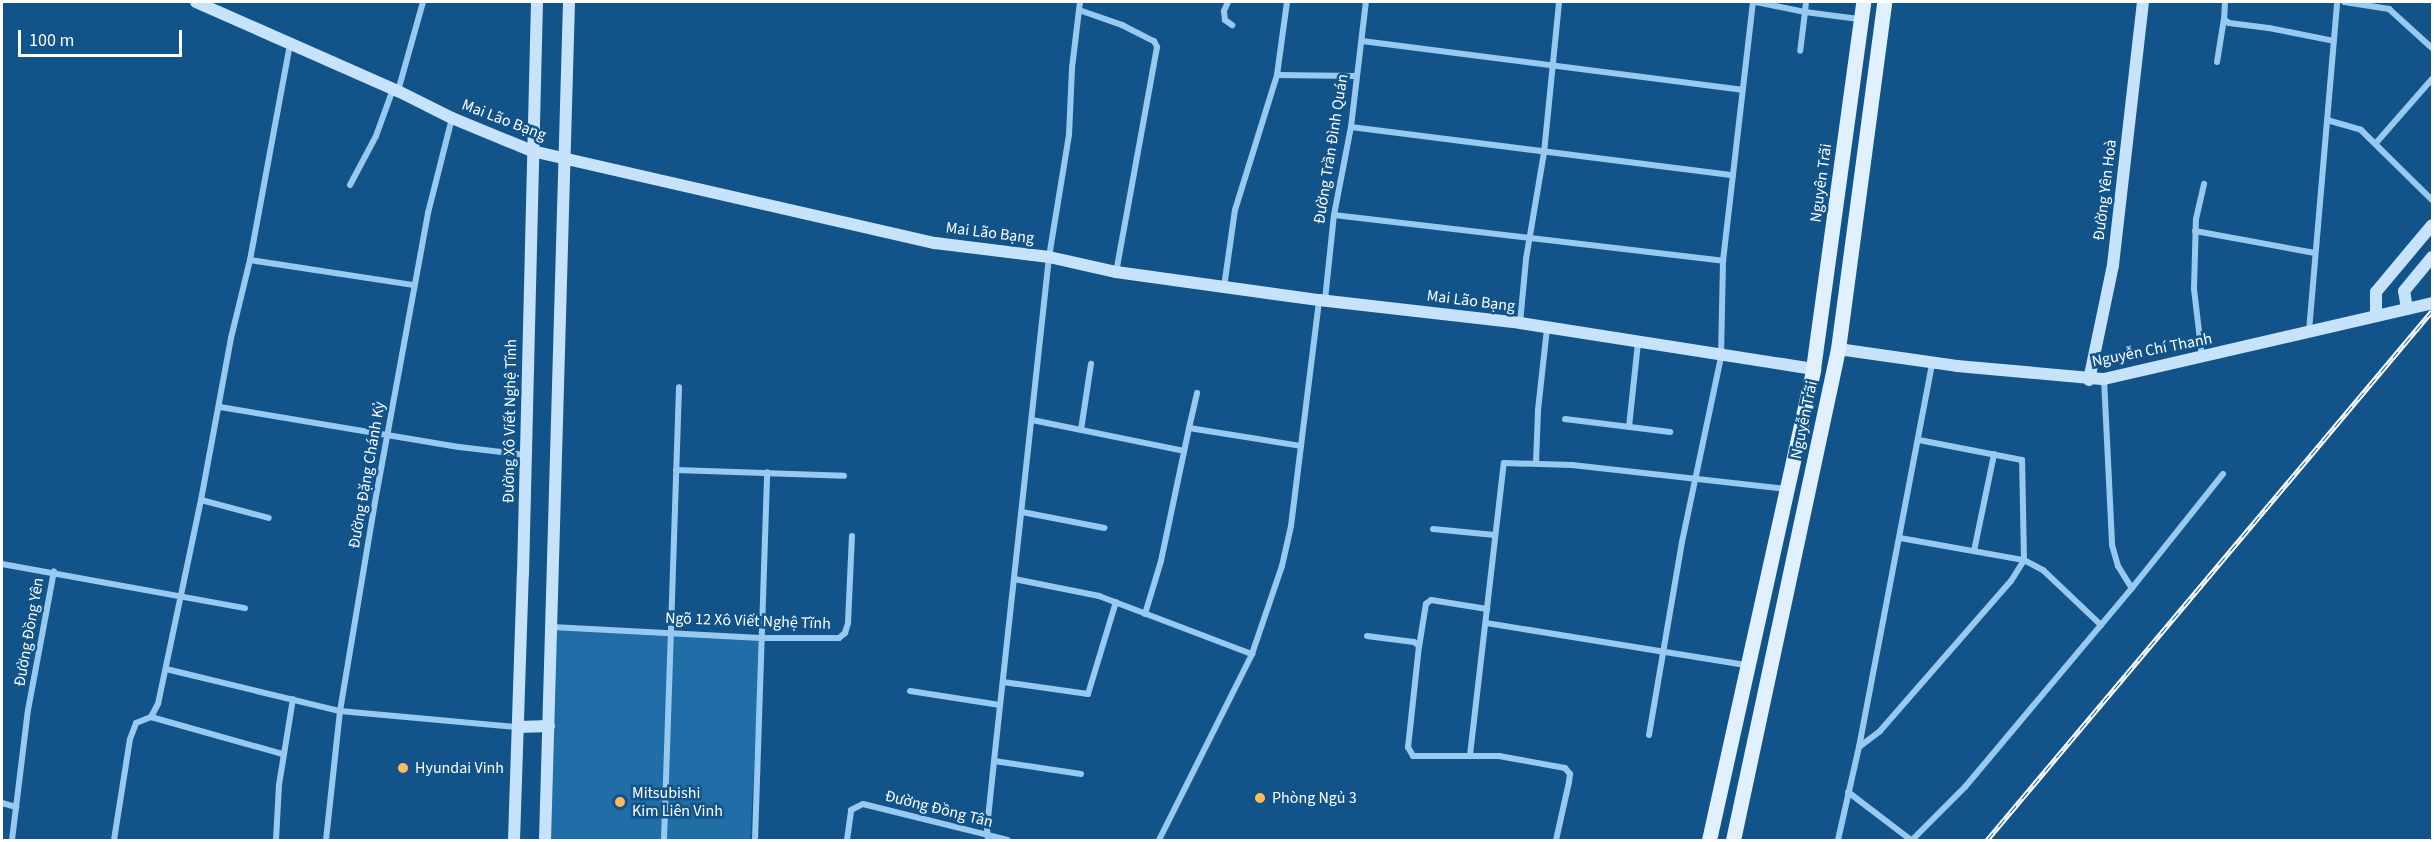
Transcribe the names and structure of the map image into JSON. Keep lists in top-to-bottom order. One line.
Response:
{"streets":{"main road":["Nguyên Trãi","Nguyễn Trãi"],"street":["Mai Lão Bạng","Đường Trần Đình Quán","Đường Yên Hoà","Nguyễn Chí Thanh","Đường Xô Viết Nghệ Tĩnh","Đường Đặng Chánh Kỷ","Ngõ 12 Xô Viết Nghệ Tĩnh","Đường Đồng Yên","Đường Đồng Tân"]},"crossings":[["Mai Lão Bạng","Đường Trần Đình Quán"],["Mai Lão Bạng","Nguyên Trãi"],["Mai Lão Bạng","Nguyễn Trãi"],["Mai Lão Bạng","Đường Xô Viết Nghệ Tĩnh"],["Mai Lão Bạng","Đường Đặng Chánh Kỷ"],["Nguyên Trãi","Nguyễn Trãi"],["Đường Yên Hoà","Nguyễn Chí Thanh"],["Nguyễn Chí Thanh","Nguyễn Trãi"]],"places":["Hyundai Vinh","Phòng Ngủ 3","Mitsubishi Kim Liên Vinh"],"scale_bar":"100 m"}
